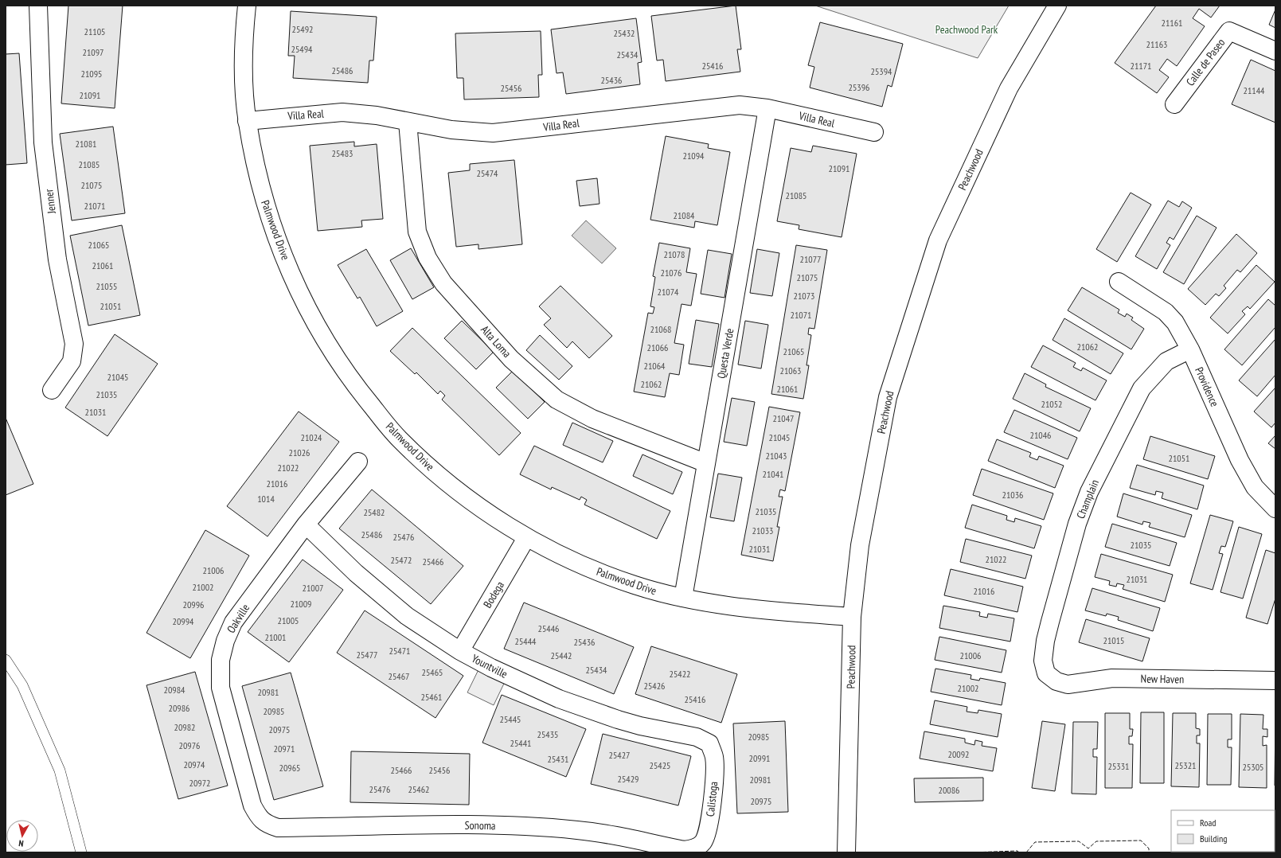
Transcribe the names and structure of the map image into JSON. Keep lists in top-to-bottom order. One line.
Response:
{"streets":{"street":["Calle de Paseo","Villa Real","Peachwood","Jenner","Palmwood Drive","Alta Loma","Questa Verde","Providence","Champlain","Bodega","Oakville","Yountville","New Haven","Calistoga","Sonoma"]},"crossings":[["Villa Real","Palmwood Drive"],["Villa Real","Alta Loma"],["Villa Real","Questa Verde"],["Peachwood","Palmwood Drive"],["Palmwood Drive","Questa Verde"],["Palmwood Drive","Bodega"],["Alta Loma","Questa Verde"],["Providence","Champlain"],["Champlain","New Haven"],["Bodega","Yountville"],["Oakville","Yountville"],["Oakville","Sonoma"],["Yountville","Calistoga"],["Calistoga","Sonoma"]],"parks":["Peachwood Park"],"house_numbers":["21161","25492","21105","25432","21163","25494","21097","25434","25416","21171","25486","25394","21095","25436","25396","25456","21144","21091","21081","25483","21094","21085","21091","25474","21075","21085","21071","21084","21065","21078","21077","21061","21076","21075","21055","21074","21073","21051","21071","21068","21062","21066","21065","21064","21063","21045","21062","21061","21035","21052","21031","21047","21046","21024","21045","21026","21043","21051","21022","21041","21016","21036","1014","21035","25482","21033","25486","25476","21035","21031","21022","25472","25466","21006","21031","21002","21007","21016","21009","20996","21005","20994","25446","21001","21015","25444","25436","25471","25477","25442","21006","25434","25465","25422","25467","25426","21002","20984","20981","25461","25416","20986","20985","25445","20982","20975","25435","20985","25441","20976","20971","20092","25427","20991","25431","20974","25425","25321","25331","25305","20965","25466","25456","25429","20981","20972","25476","25462","20086","20975"],"legend":["Road","Building"],"north":"bottom"}
